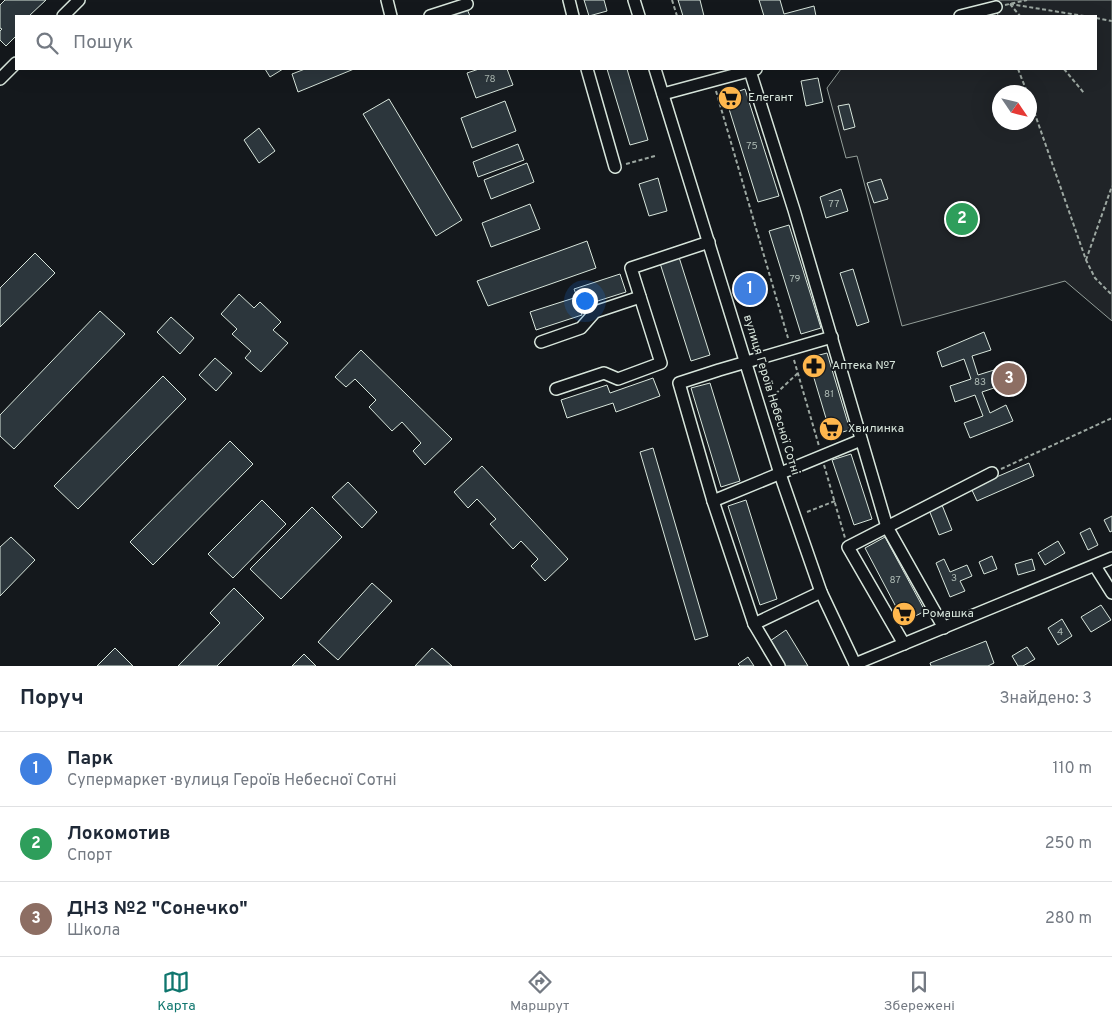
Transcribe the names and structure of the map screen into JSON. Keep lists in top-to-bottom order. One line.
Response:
{"streets":{"street":["вулиця Героїв Небесної Сотні"]},"places":{"supermarket":["Елегант","Хвилинка","Ромашка"],"pharmacy":["Аптека №7"]},"house_numbers":["78","75","77","79","83","81","3","87","4"],"north":"bottom right","page":{"search":"Пошук","pins":["2","1","3"],"heading":["Поруч","Знайдено: 3"],"list":[{"mark":"1","name":"Парк","note":"Супермаркет · вулиця Героїв Небесної Сотні","value":"110 m"},{"mark":"2","name":"Локомотив","note":"Спорт","value":"250 m"},{"mark":"3","name":"ДНЗ №2 \"Сонечко\"","note":"Школа","value":"280 m"}],"nav":["Карта","Маршрут","Збережені"]}}
